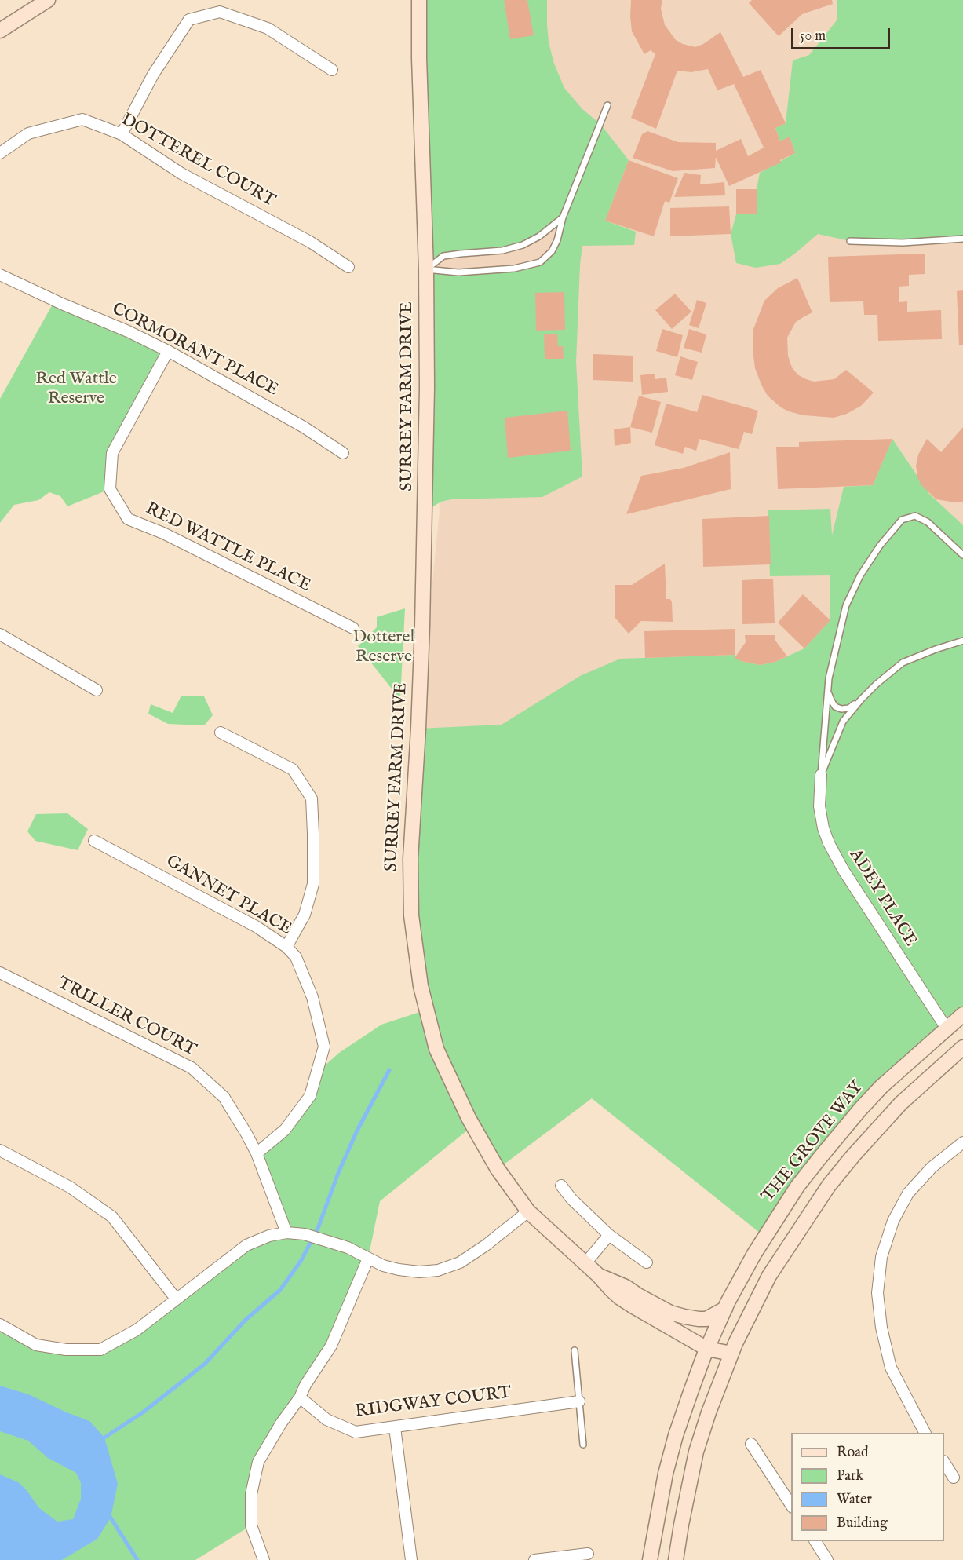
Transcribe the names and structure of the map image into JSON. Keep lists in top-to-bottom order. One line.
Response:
{"streets":{"street":["DOTTEREL COURT","CORMORANT PLACE","SURREY FARM DRIVE","RED WATTLE PLACE","GANNET PLACE","ADEY PLACE","TRILLER COURT","THE GROVE WAY","RIDGWAY COURT"]},"crossings":[["CORMORANT PLACE","RED WATTLE PLACE"],["SURREY FARM DRIVE","THE GROVE WAY"],["GANNET PLACE","TRILLER COURT"],["ADEY PLACE","THE GROVE WAY"]],"parks":["Red Wattle Reserve","Dotterel Reserve"],"legend":["Road","Park","Water","Building"],"scale_bar":"50 m"}
